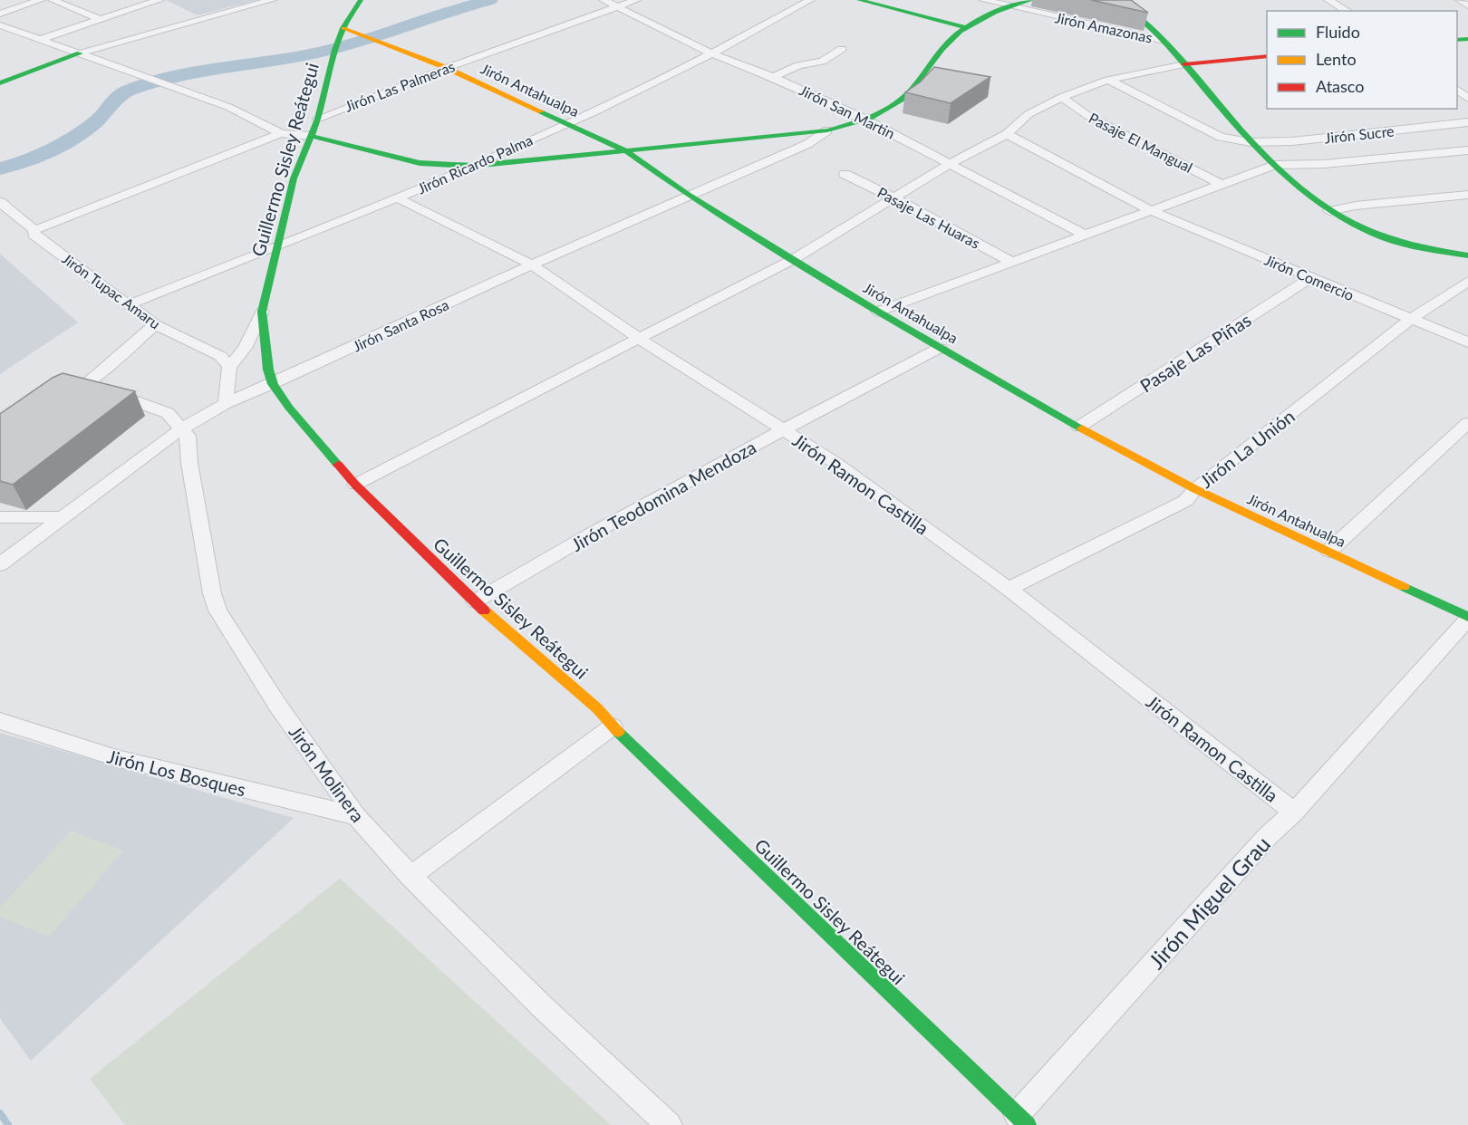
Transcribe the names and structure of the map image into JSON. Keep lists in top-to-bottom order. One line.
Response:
{"streets":{"main road":["Jirón Antahualpa","Guillermo Sisley Reátegui"],"street":["Jirón Amazonas","Jirón Las Palmeras","Jirón San Martin","Jirón Sucre","Pasaje El Mangual","Jirón Ricardo Palma","Pasaje Las Huaras","Jirón Comercio","Jirón Tupac Amaru","Jirón Santa Rosa","Pasaje Las Piñas","Jirón La Unión","Jirón Ramon Castilla","Jirón Teodomina Mendoza","Jirón Los Bosques","Jirón Molinera","Jirón Miguel Grau"]},"crossings":[["Jirón Las Palmeras","Jirón Antahualpa"],["Jirón Las Palmeras","Jirón San Martin"],["Jirón Las Palmeras","Guillermo Sisley Reátegui"],["Jirón Antahualpa","Guillermo Sisley Reátegui"],["Jirón Antahualpa","Jirón Ricardo Palma"],["Jirón Antahualpa","Jirón Santa Rosa"],["Jirón Antahualpa","Pasaje Las Piñas"],["Jirón Antahualpa","Jirón La Unión"],["Jirón Antahualpa","Jirón Teodomina Mendoza"],["Jirón Antahualpa","Jirón Miguel Grau"],["Jirón San Martin","Jirón Ricardo Palma"],["Guillermo Sisley Reátegui","Jirón Ricardo Palma"],["Guillermo Sisley Reátegui","Jirón Santa Rosa"],["Guillermo Sisley Reátegui","Jirón Teodomina Mendoza"],["Guillermo Sisley Reátegui","Jirón Miguel Grau"],["Jirón Ricardo Palma","Jirón Tupac Amaru"],["Jirón Ricardo Palma","Jirón Ramon Castilla"],["Jirón Comercio","Pasaje Las Piñas"],["Jirón Comercio","Jirón La Unión"],["Jirón Santa Rosa","Jirón Ramon Castilla"],["Jirón Santa Rosa","Jirón Molinera"],["Jirón La Unión","Jirón Ramon Castilla"],["Jirón Ramon Castilla","Jirón Teodomina Mendoza"],["Jirón Ramon Castilla","Jirón Miguel Grau"],["Jirón Los Bosques","Jirón Molinera"]],"legend":["Fluido","Lento","Atasco"]}
